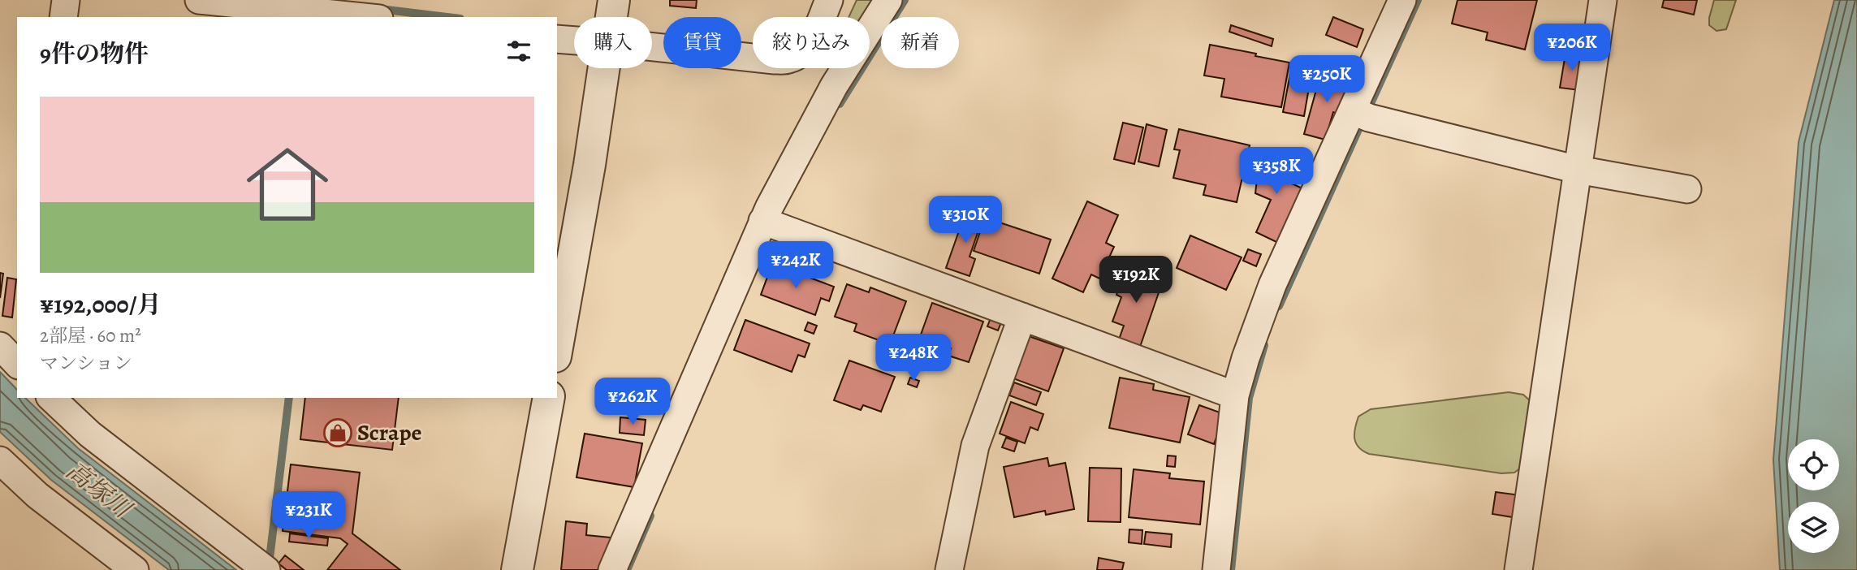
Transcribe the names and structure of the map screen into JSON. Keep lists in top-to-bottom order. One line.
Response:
{"water":["高塚川"],"places":{"shop":["Scrape"]},"page":{"chip":["購入","賃貸","絞り込み","新着"],"heading":"9件の物件","price":["¥206K","¥250K","¥358K","¥310K","¥242K","¥192K","¥248K","¥262K","¥231K"],"list":[{"name":"¥192,000/月","note":"2部屋 · 60 m² · マンション"}]}}
